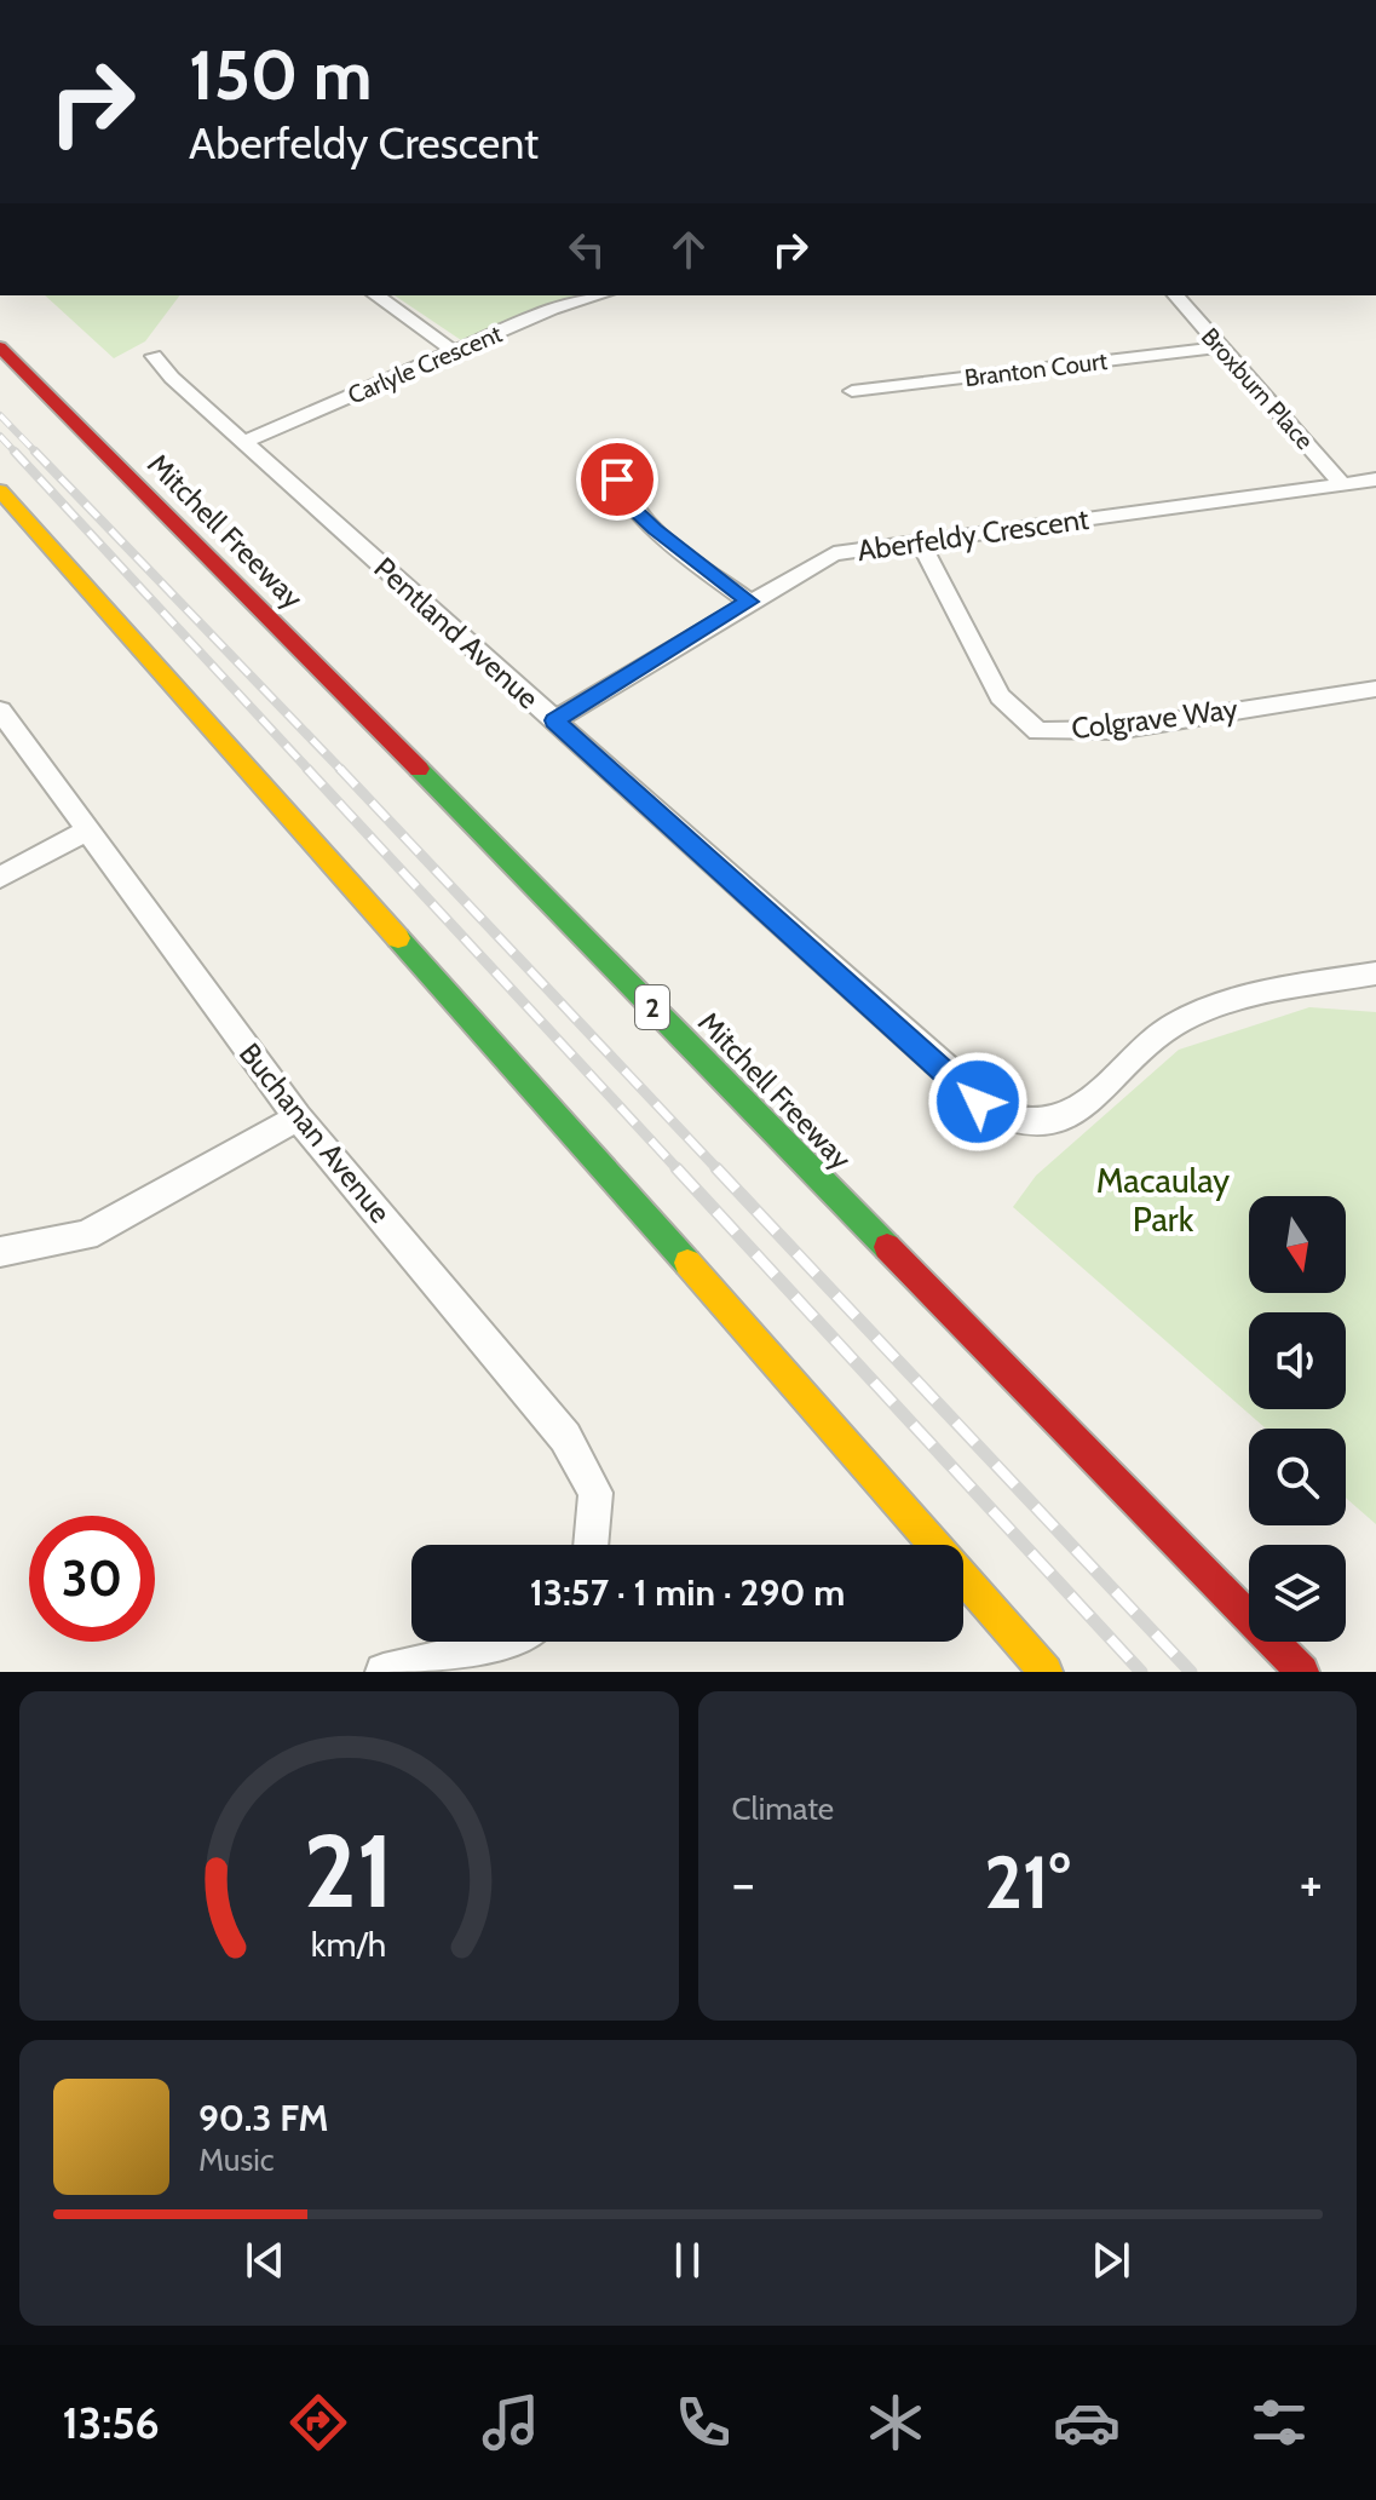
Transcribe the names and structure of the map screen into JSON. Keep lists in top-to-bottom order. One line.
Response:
{"streets":{"highway":["Mitchell Freeway","2"],"street":["Carlyle Crescent","Branton Court","Broxburn Place","Aberfeldy Crescent","Pentland Avenue","Colgrave Way","Buchanan Avenue"]},"crossings":[["Carlyle Crescent","Pentland Avenue"],["Branton Court","Broxburn Place"],["Broxburn Place","Aberfeldy Crescent"],["Aberfeldy Crescent","Pentland Avenue"],["Aberfeldy Crescent","Colgrave Way"]],"parks":["Macaulay Park"],"north":"bottom","page":{"turn":["150 m","Aberfeldy Crescent"],"limit":"30","trip":"13:57 · 1 min · 290 m","tile":"Climate","heat":["−","21°","+"],"song":["90.3 FM","Music"],"tabs":"13:56","gauge":["21","km/h"]}}
